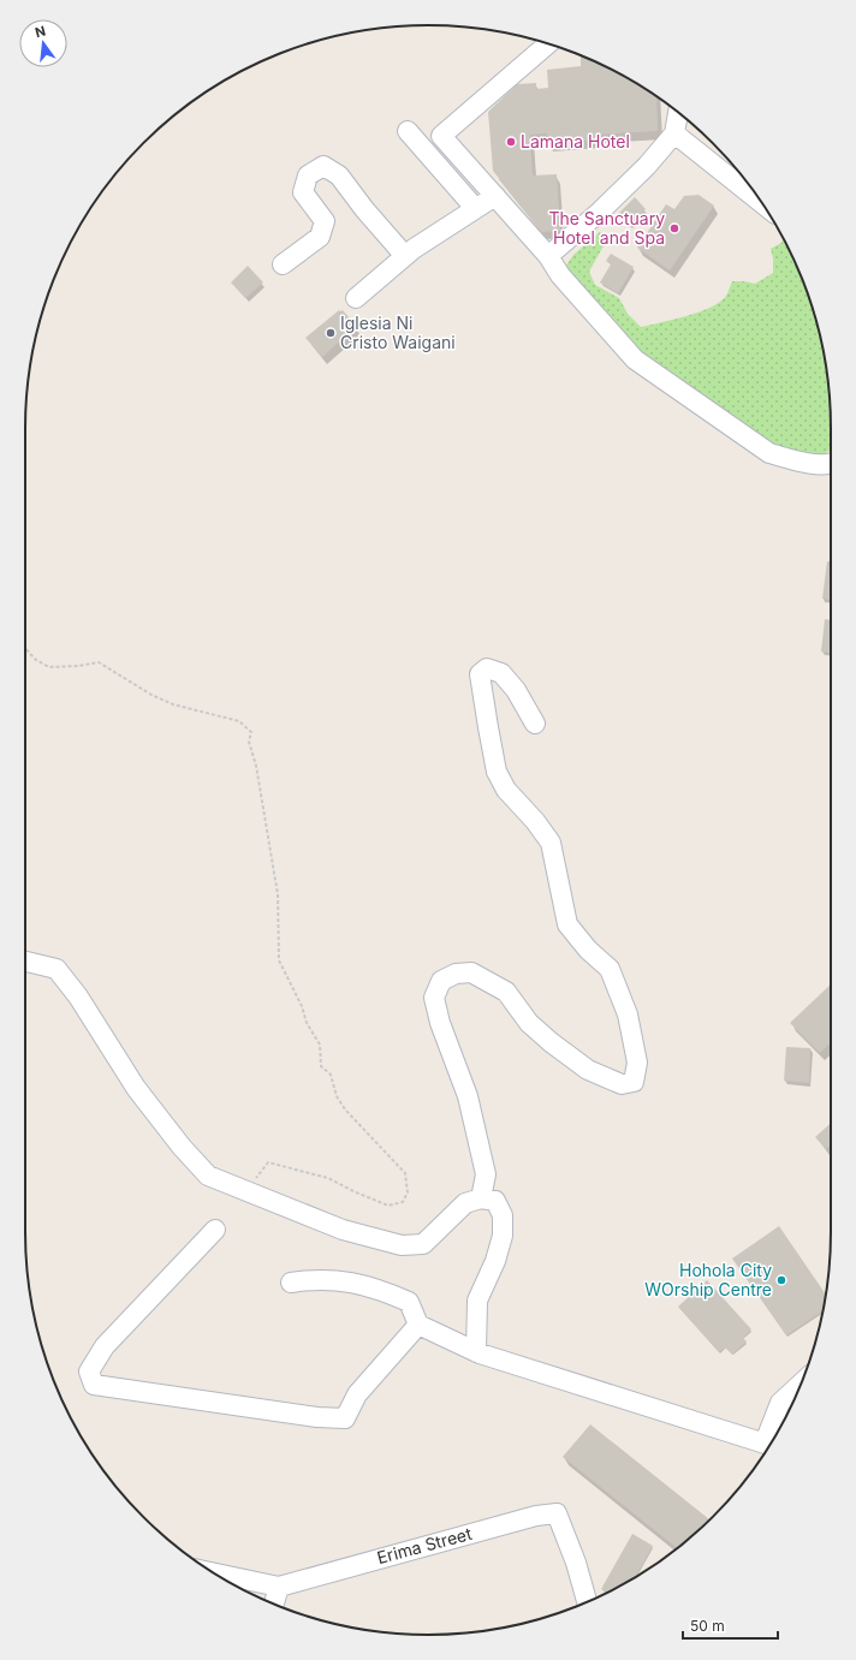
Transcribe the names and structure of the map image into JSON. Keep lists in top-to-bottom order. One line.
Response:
{"streets":{"street":["Erima Street"]},"places":["Lamana Hotel","The Sanctuary Hotel and Spa","Iglesia Ni Cristo Waigani","Hohola City WOrship Centre"],"scale_bar":"50 m","north":"top"}
